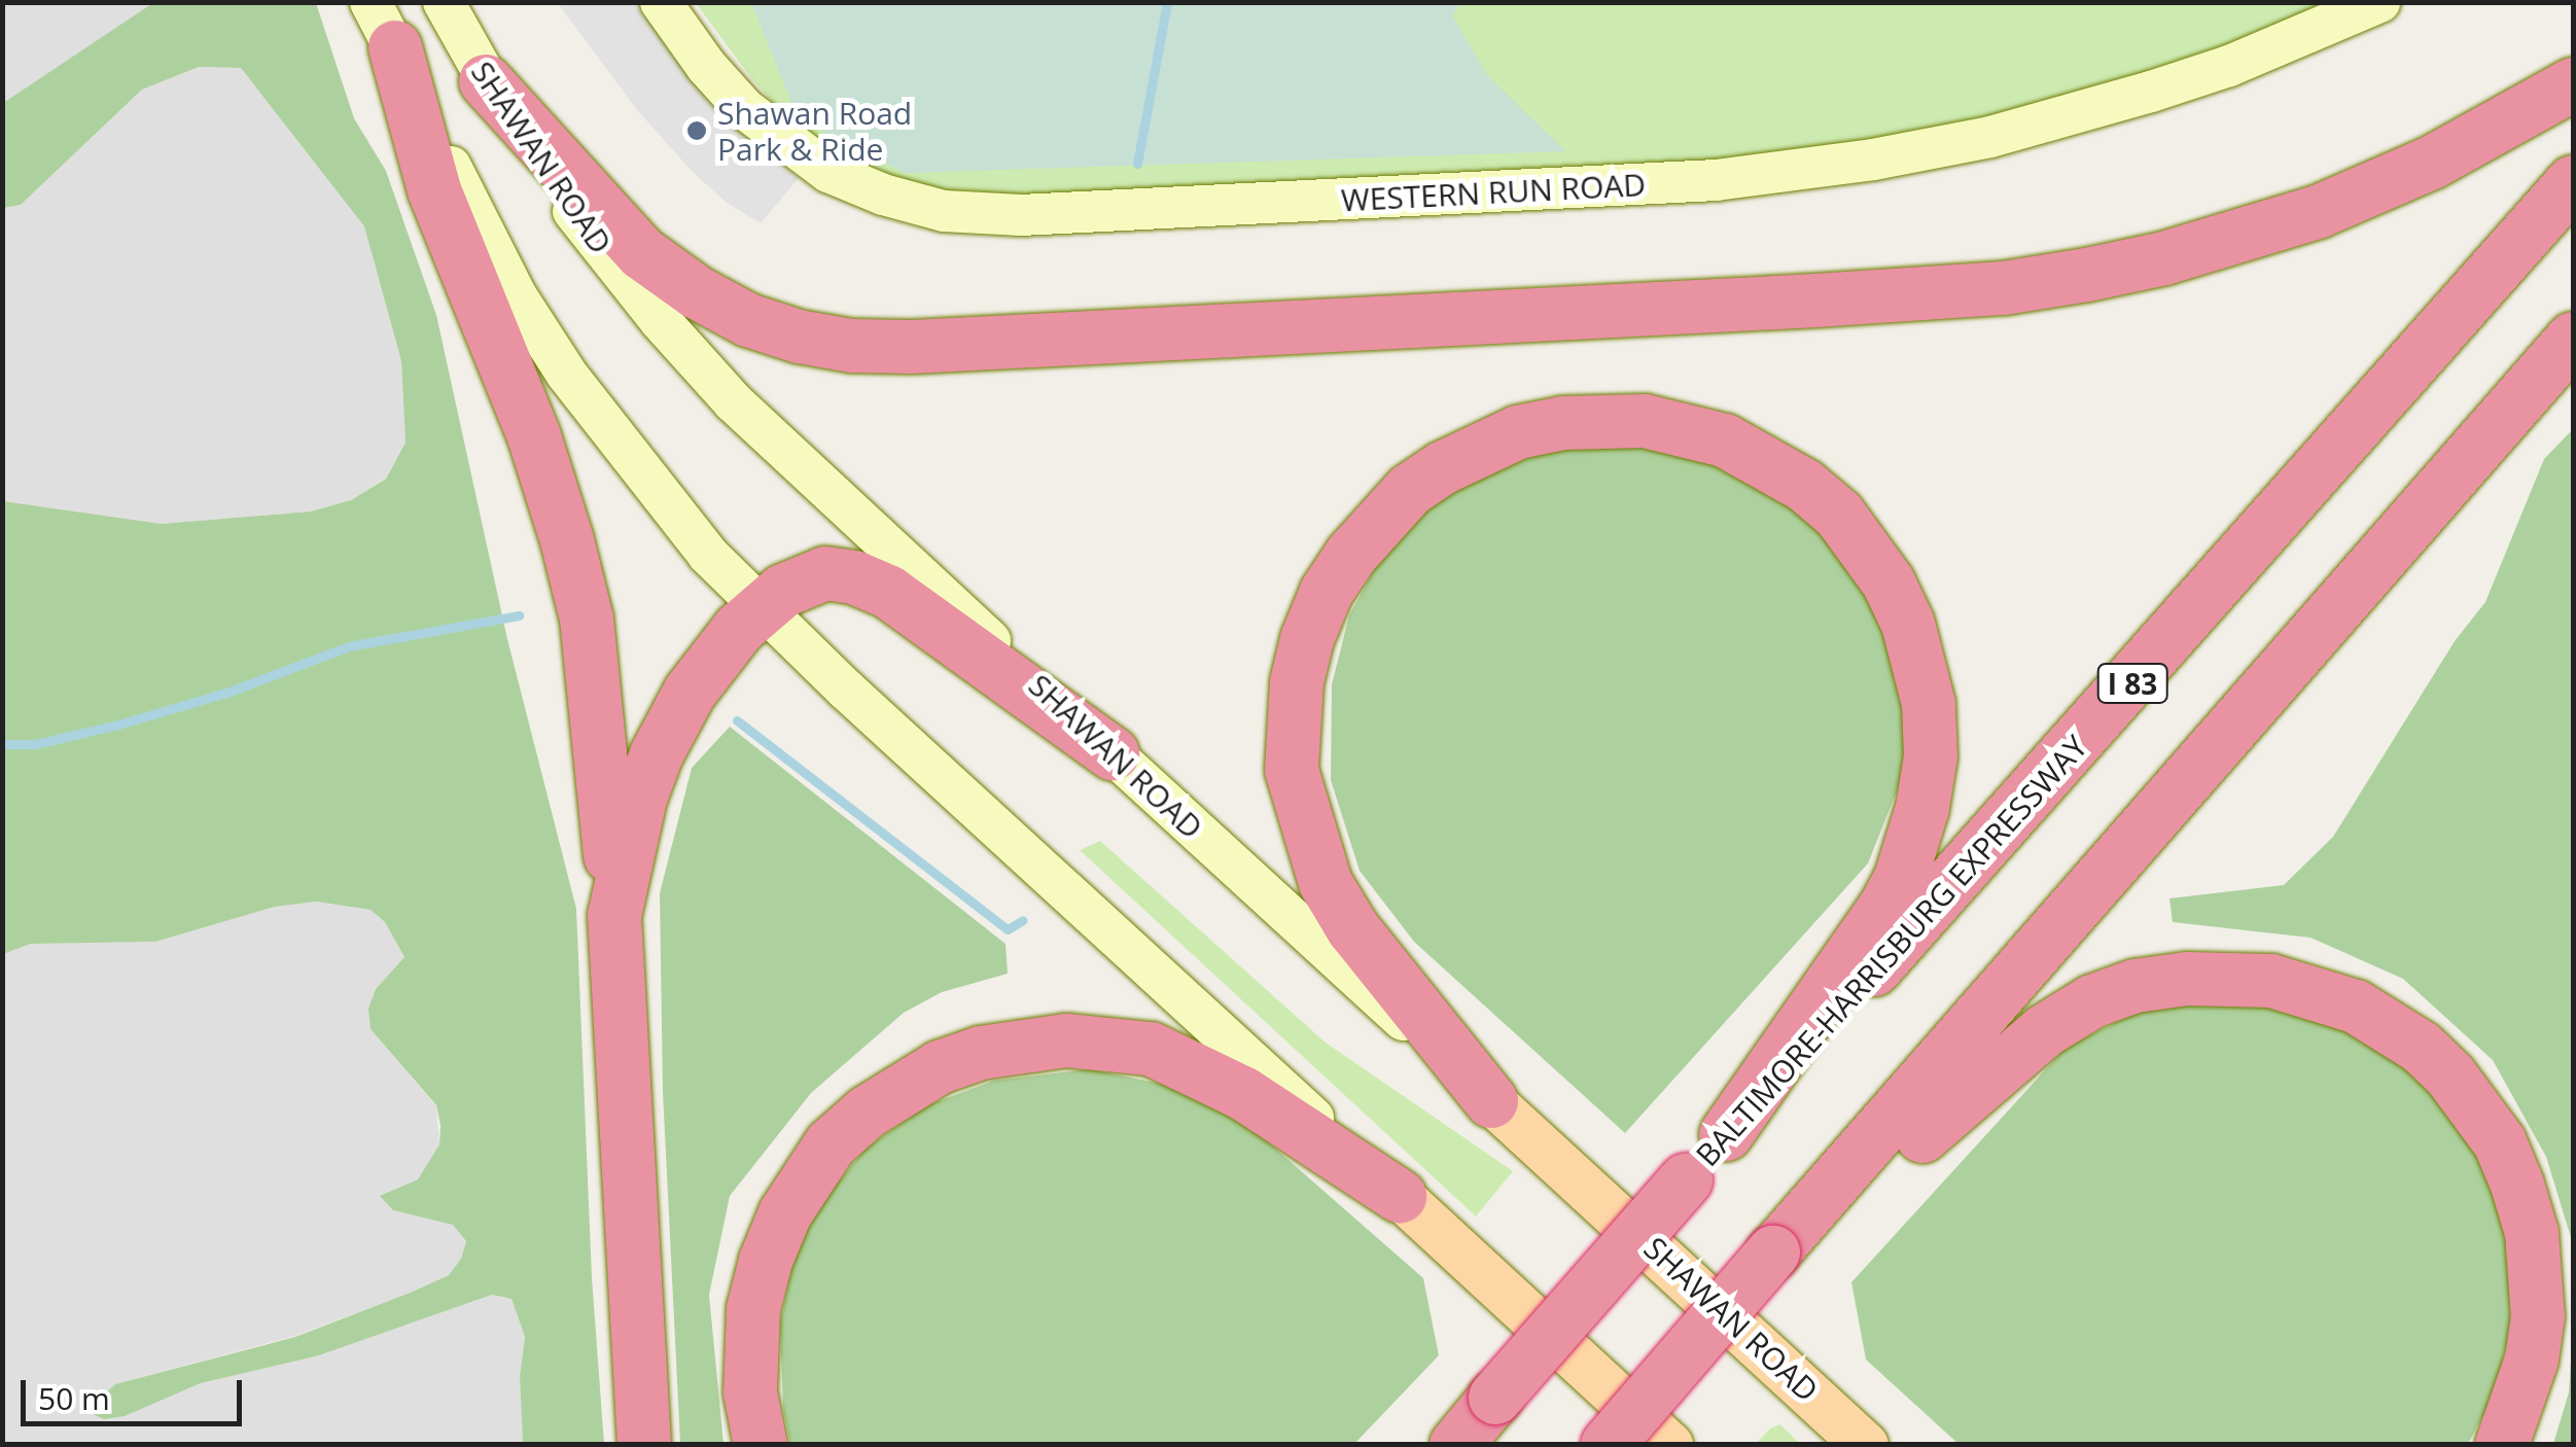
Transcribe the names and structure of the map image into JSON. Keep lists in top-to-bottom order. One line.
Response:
{"streets":{"highway":["I 83","BALTIMORE-HARRISBURG EXPRESSWAY"],"main road":["SHAWAN ROAD","WESTERN RUN ROAD"]},"places":["Shawan Road Park & Ride"],"scale_bar":"50 m"}
